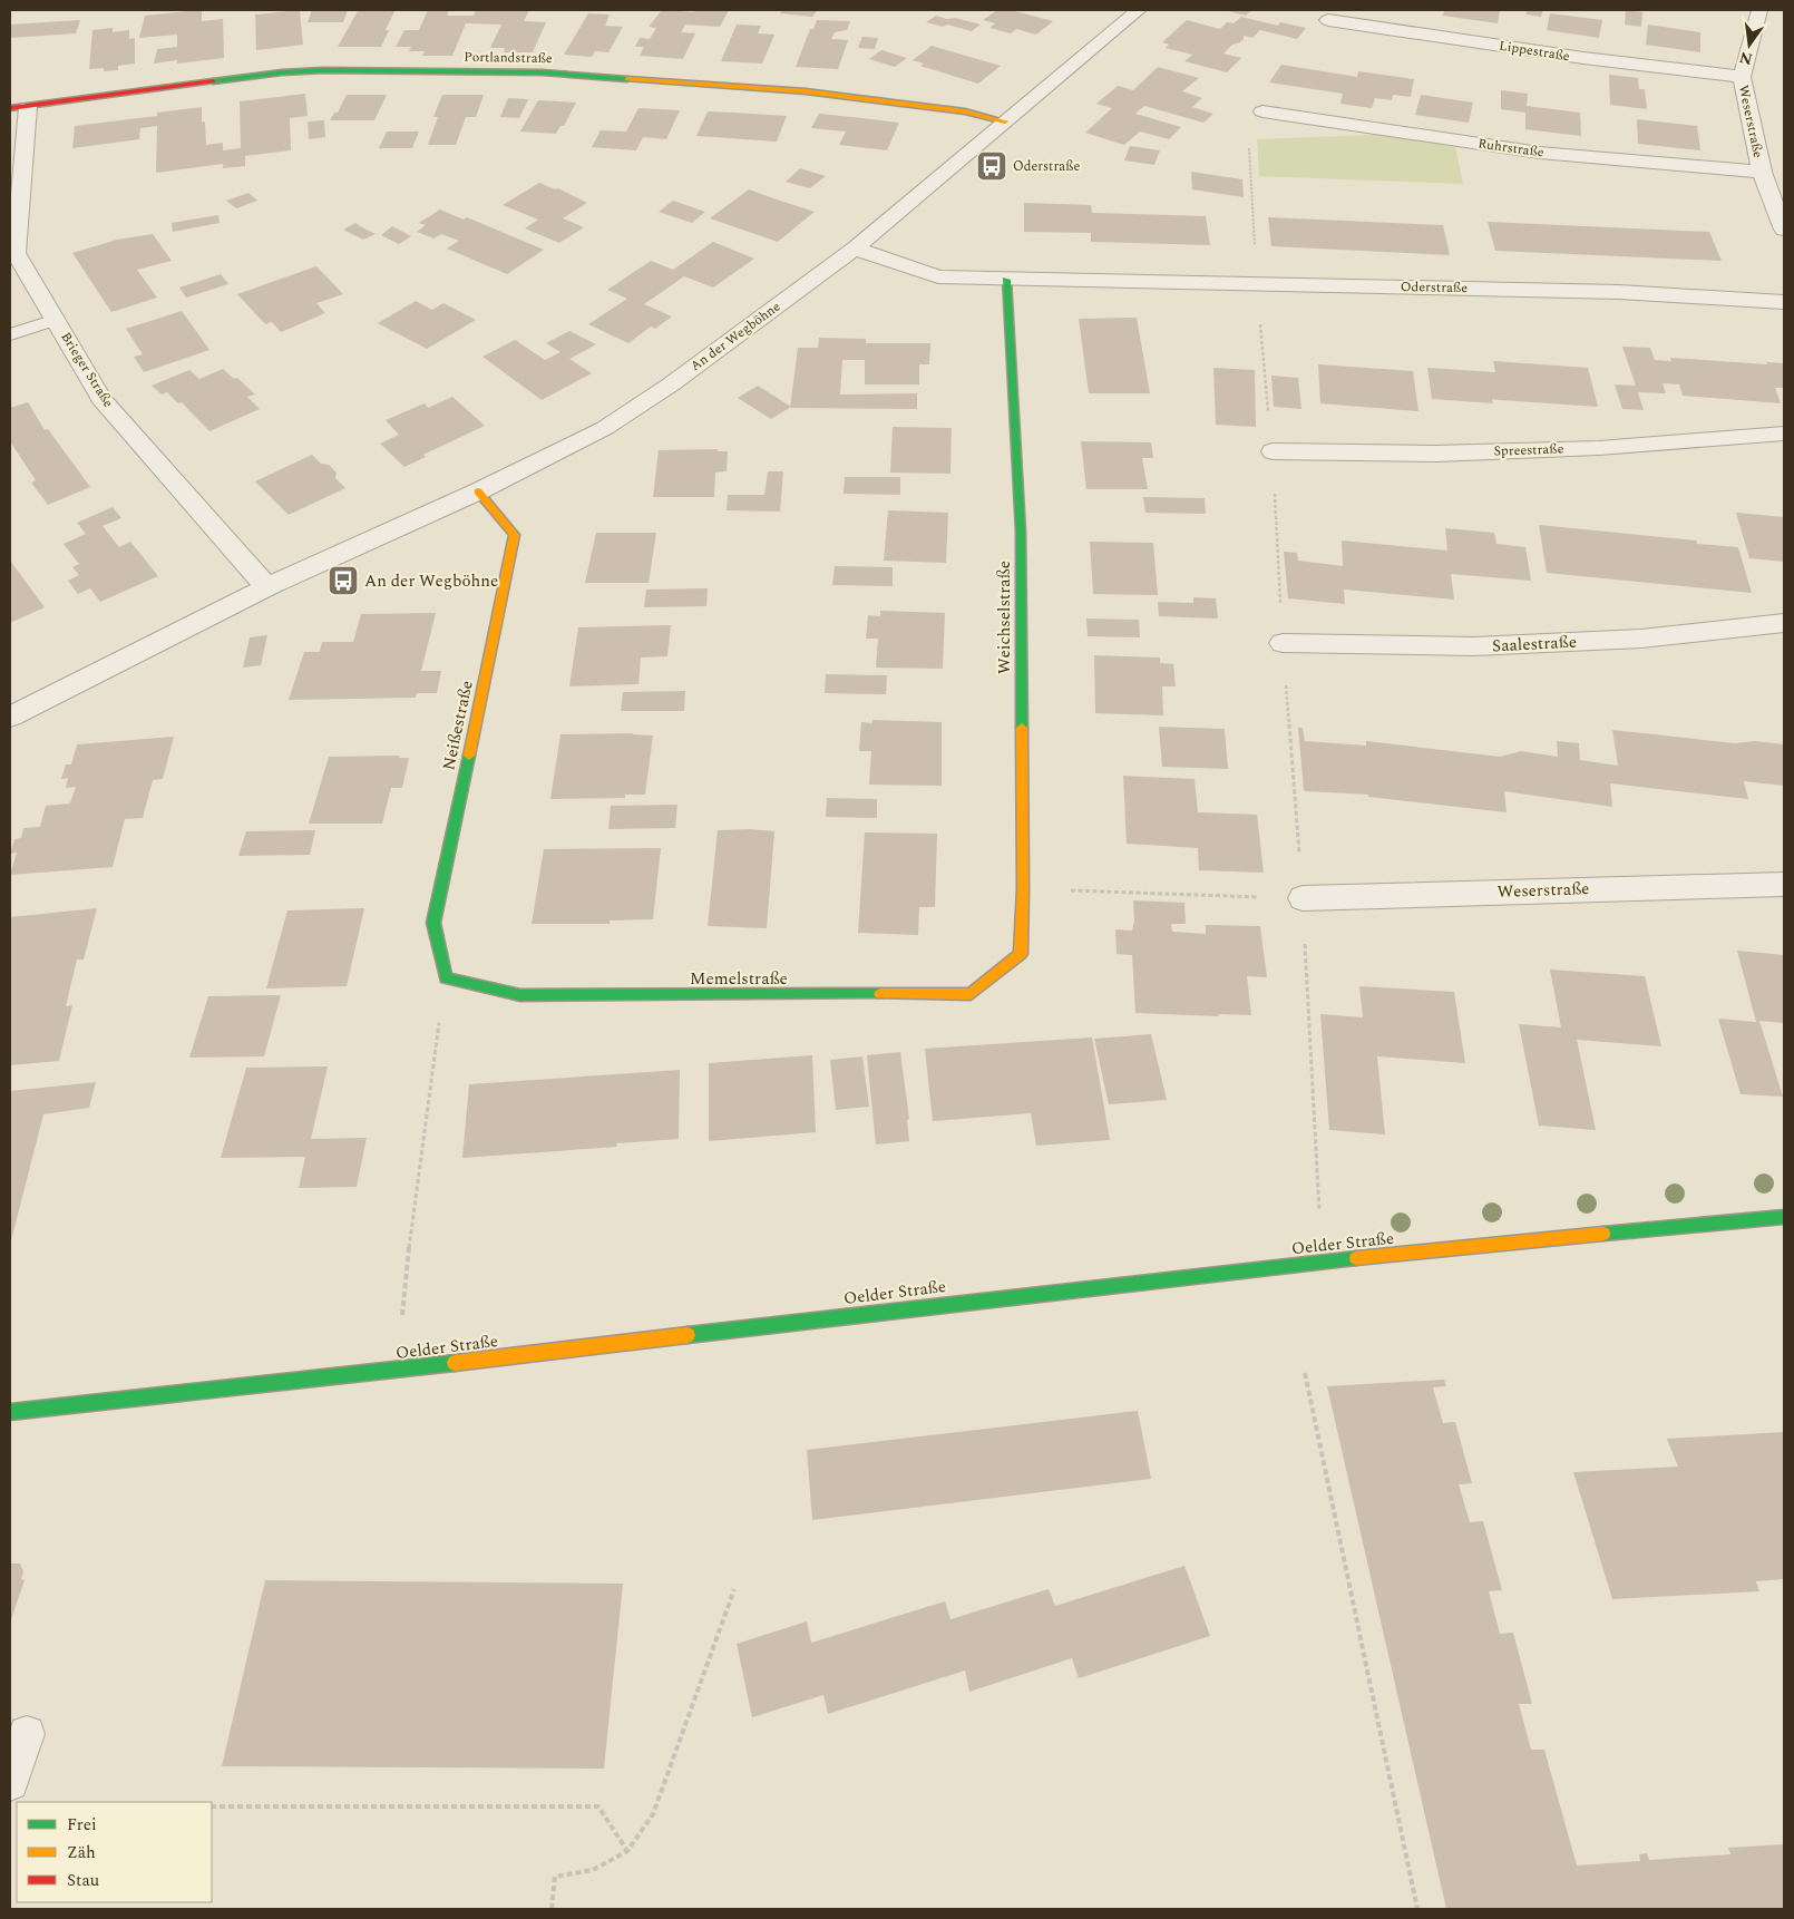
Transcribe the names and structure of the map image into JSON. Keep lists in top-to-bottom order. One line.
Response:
{"streets":{"street":["Lippestraße","Portlandstraße","Weserstraße","Ruhrstraße","Oderstraße","An der Wegböhne","Brieger Straße","Spreestraße","Weichselstraße","Saalestraße","Neißestraße","Memelstraße","Oelder Straße"]},"crossings":[["Lippestraße","Weserstraße"],["Portlandstraße","An der Wegböhne"],["Portlandstraße","Brieger Straße"],["Weserstraße","Ruhrstraße"],["Oderstraße","An der Wegböhne"],["Oderstraße","Weichselstraße"],["An der Wegböhne","Brieger Straße"],["An der Wegböhne","Neißestraße"],["Weichselstraße","Memelstraße"],["Neißestraße","Memelstraße"]],"places":{"bus stop":["Oderstraße","An der Wegböhne"]},"legend":["Frei","Zäh","Stau"],"north":"bottom"}
